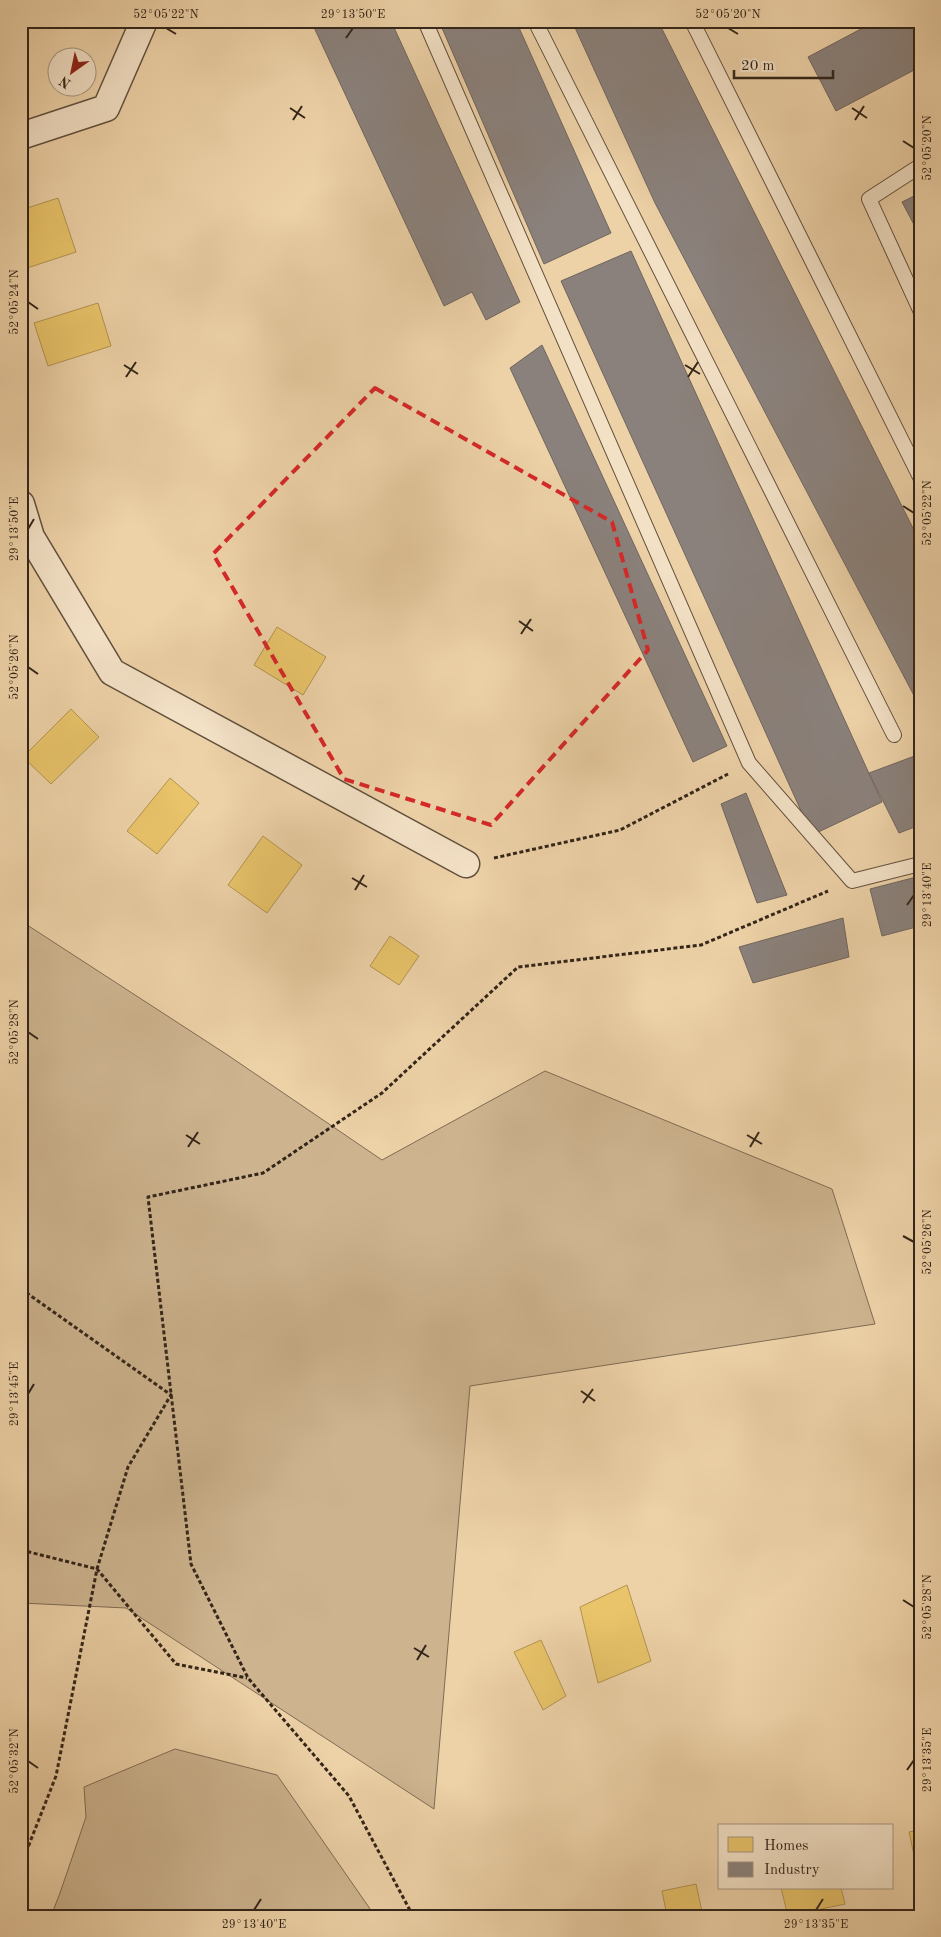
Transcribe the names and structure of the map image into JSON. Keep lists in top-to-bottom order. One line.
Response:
{"legend":["Homes","Industry"],"scale_bar":"20 m","north":"bottom left","coordinates":["52°05'22\"N","29°13'50\"E","52°05'20\"N","52°05'24\"N","52°05'26\"N","29°13'40\"E","52°05'28\"N","29°13'45\"E","29°13'35\"E","52°05'32\"N"]}
